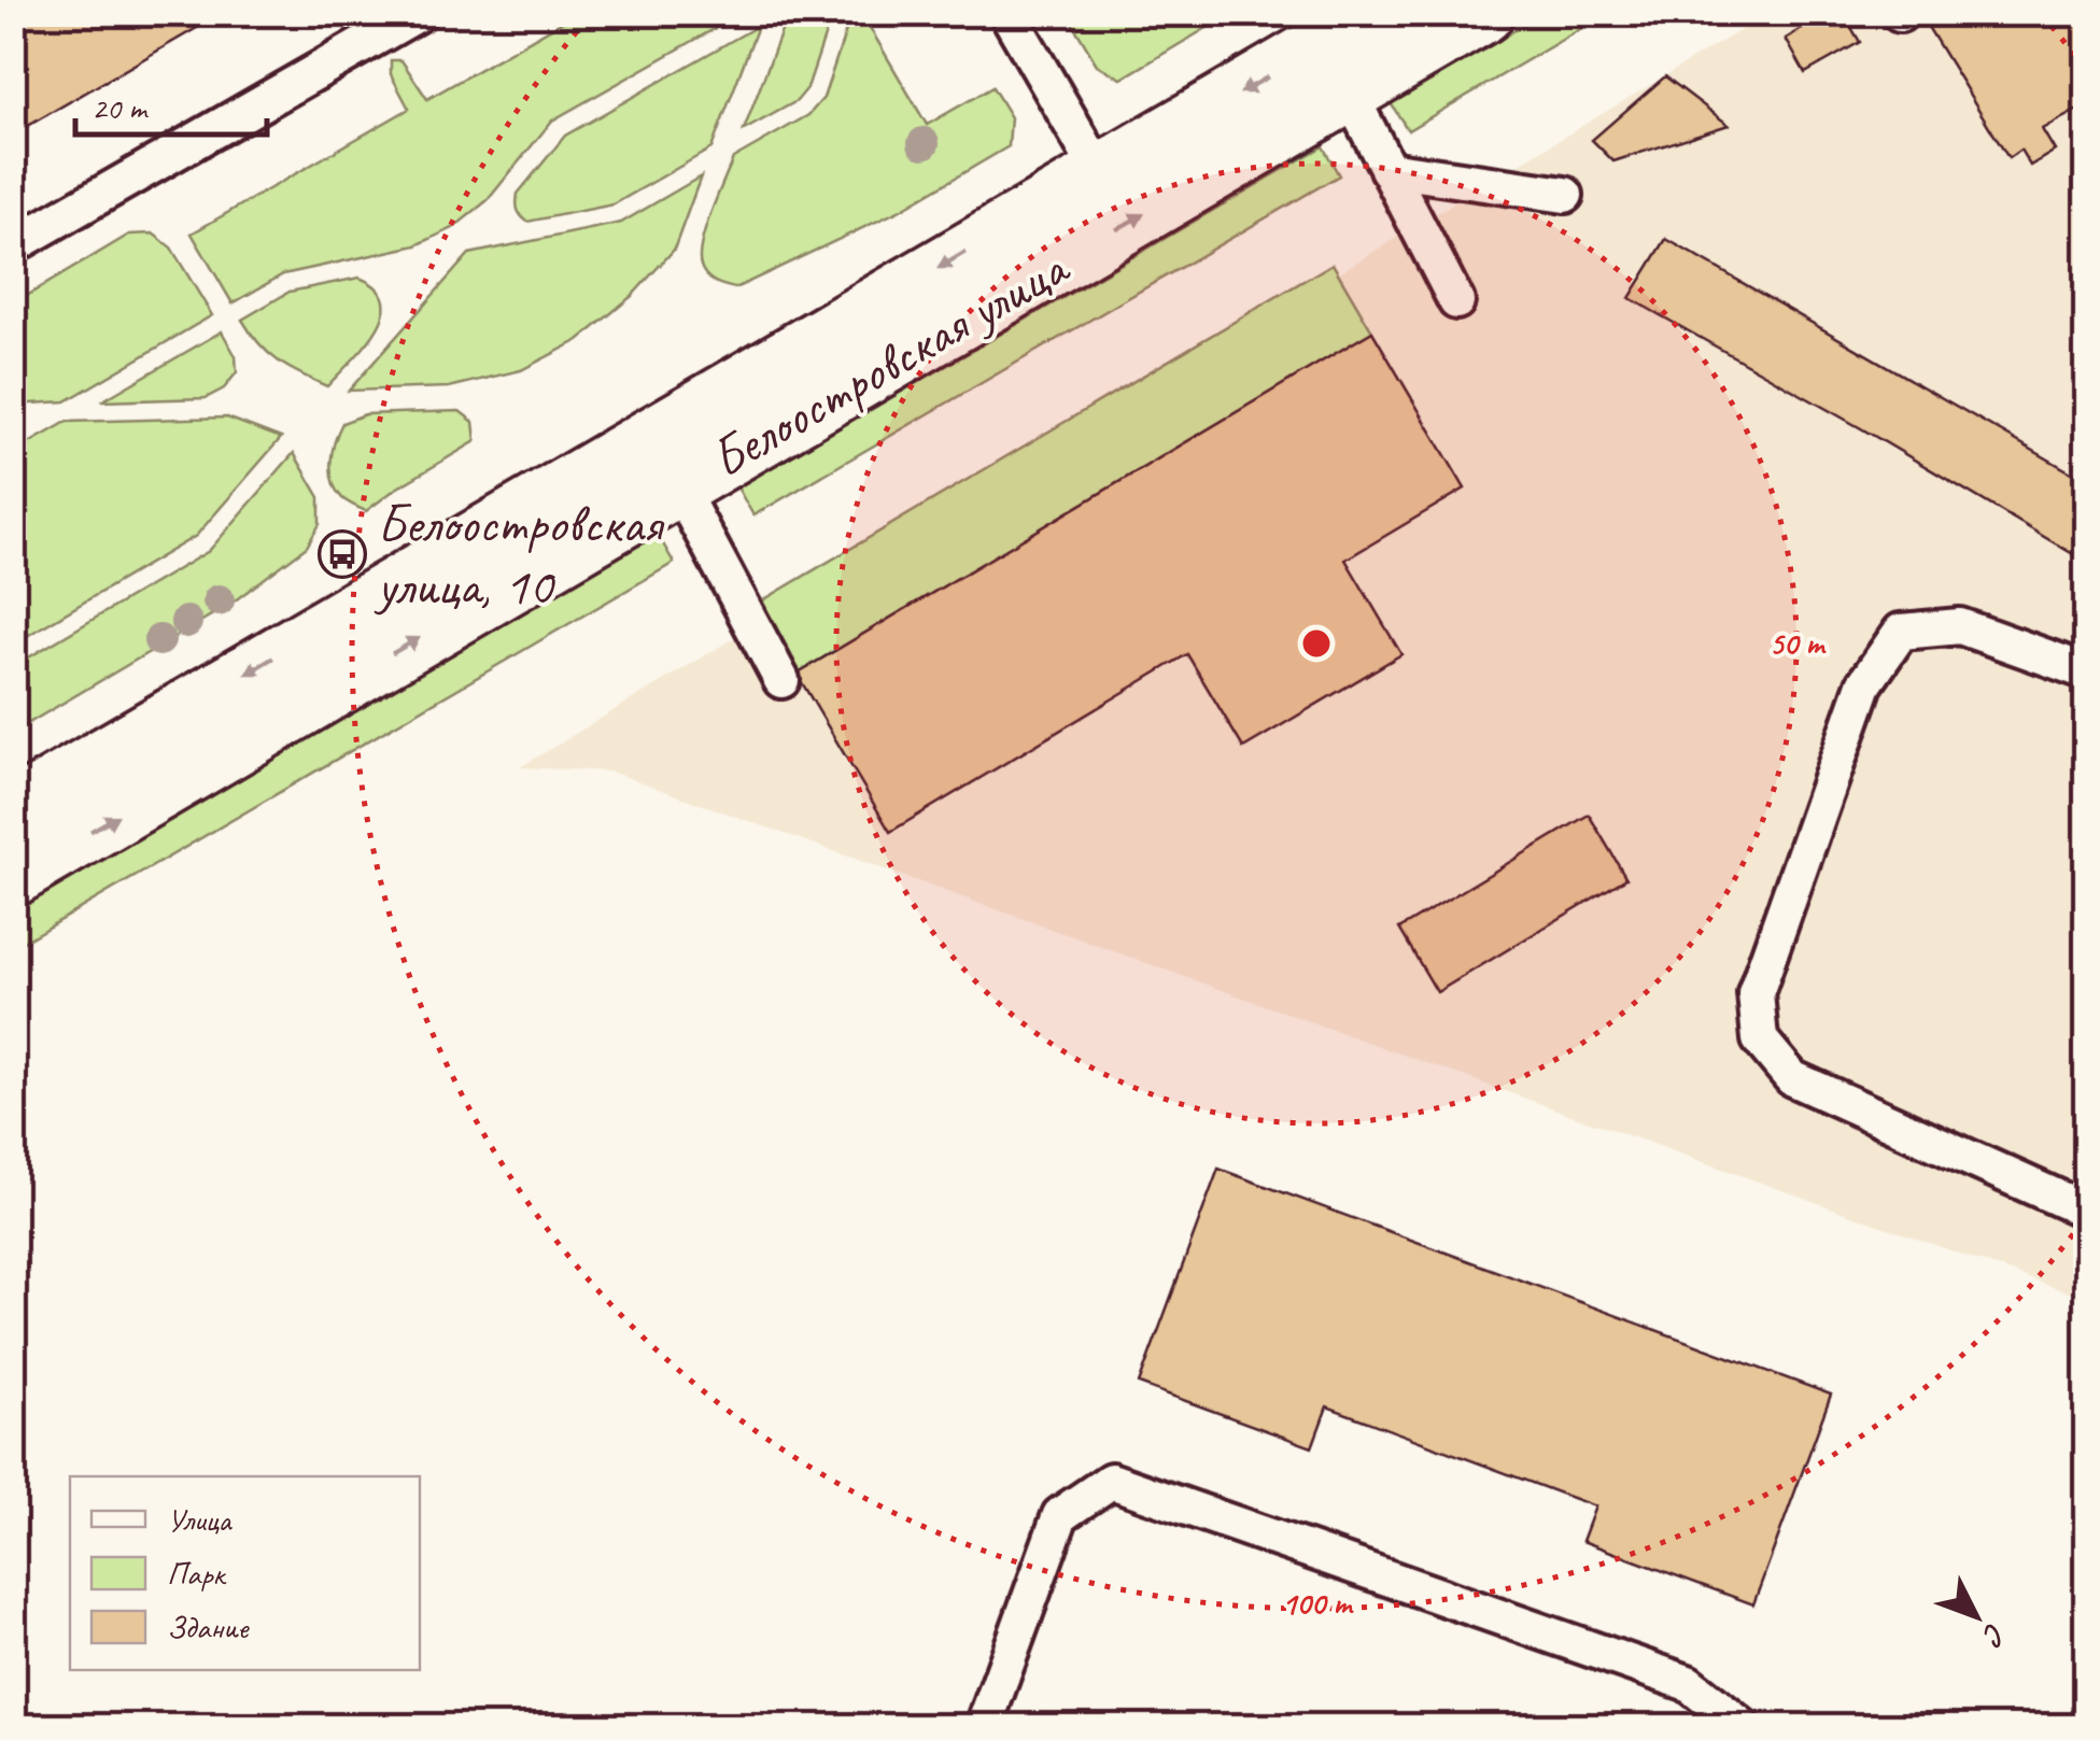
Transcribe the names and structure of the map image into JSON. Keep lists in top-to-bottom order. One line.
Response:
{"streets":{"street":["Белоостровская улица"]},"places":{"bus stop":["Белоостровская улица, 10"]},"legend":["Улица","Парк","Здание"],"scale_bar":"20 m","north":"bottom right","rings":["50 m","100 m"]}
